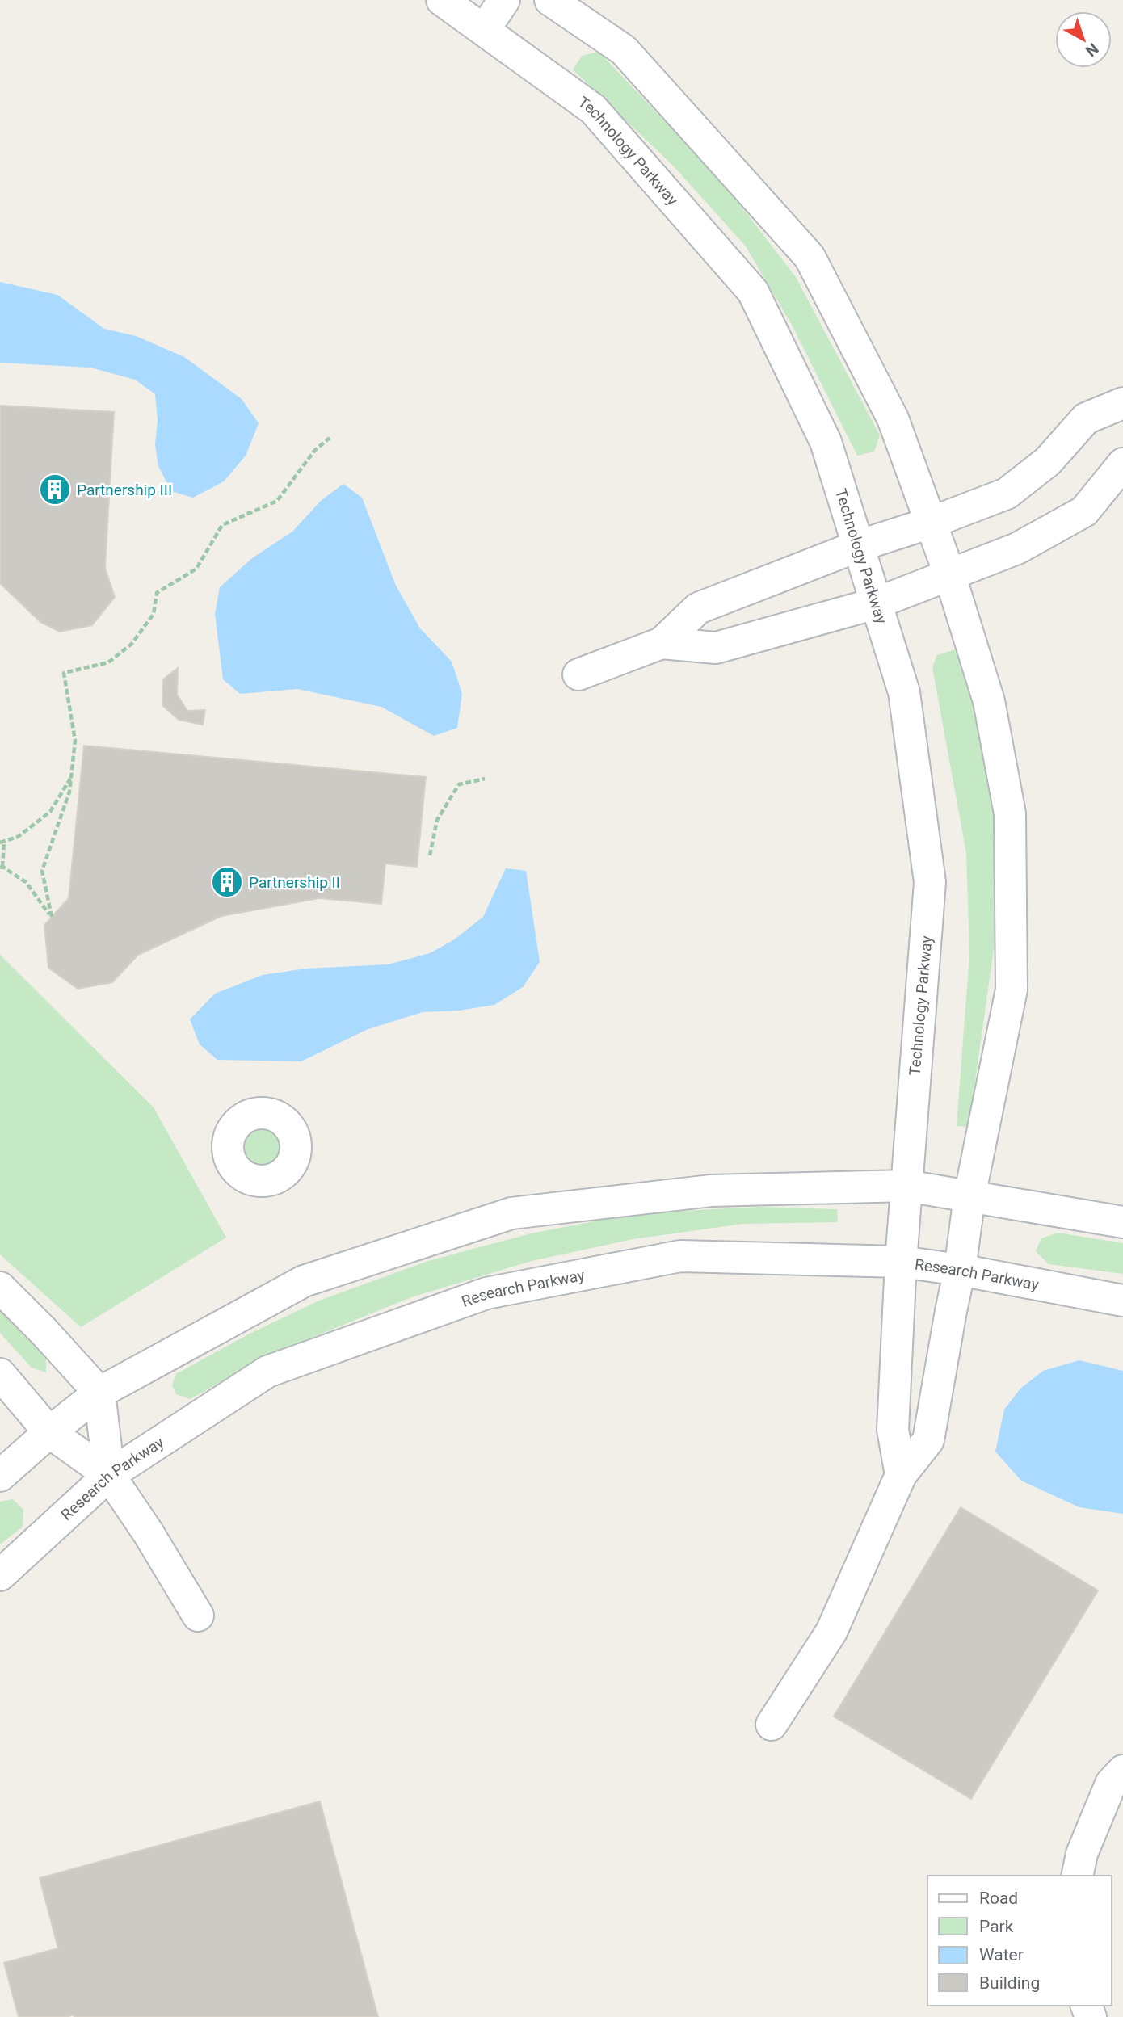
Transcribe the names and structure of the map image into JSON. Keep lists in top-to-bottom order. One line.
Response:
{"streets":{"street":["Technology Parkway","Research Parkway"]},"crossings":[["Technology Parkway","Research Parkway"]],"places":{"building":["Partnership III","Partnership II"]},"legend":["Road","Park","Water","Building"],"north":"bottom right"}
